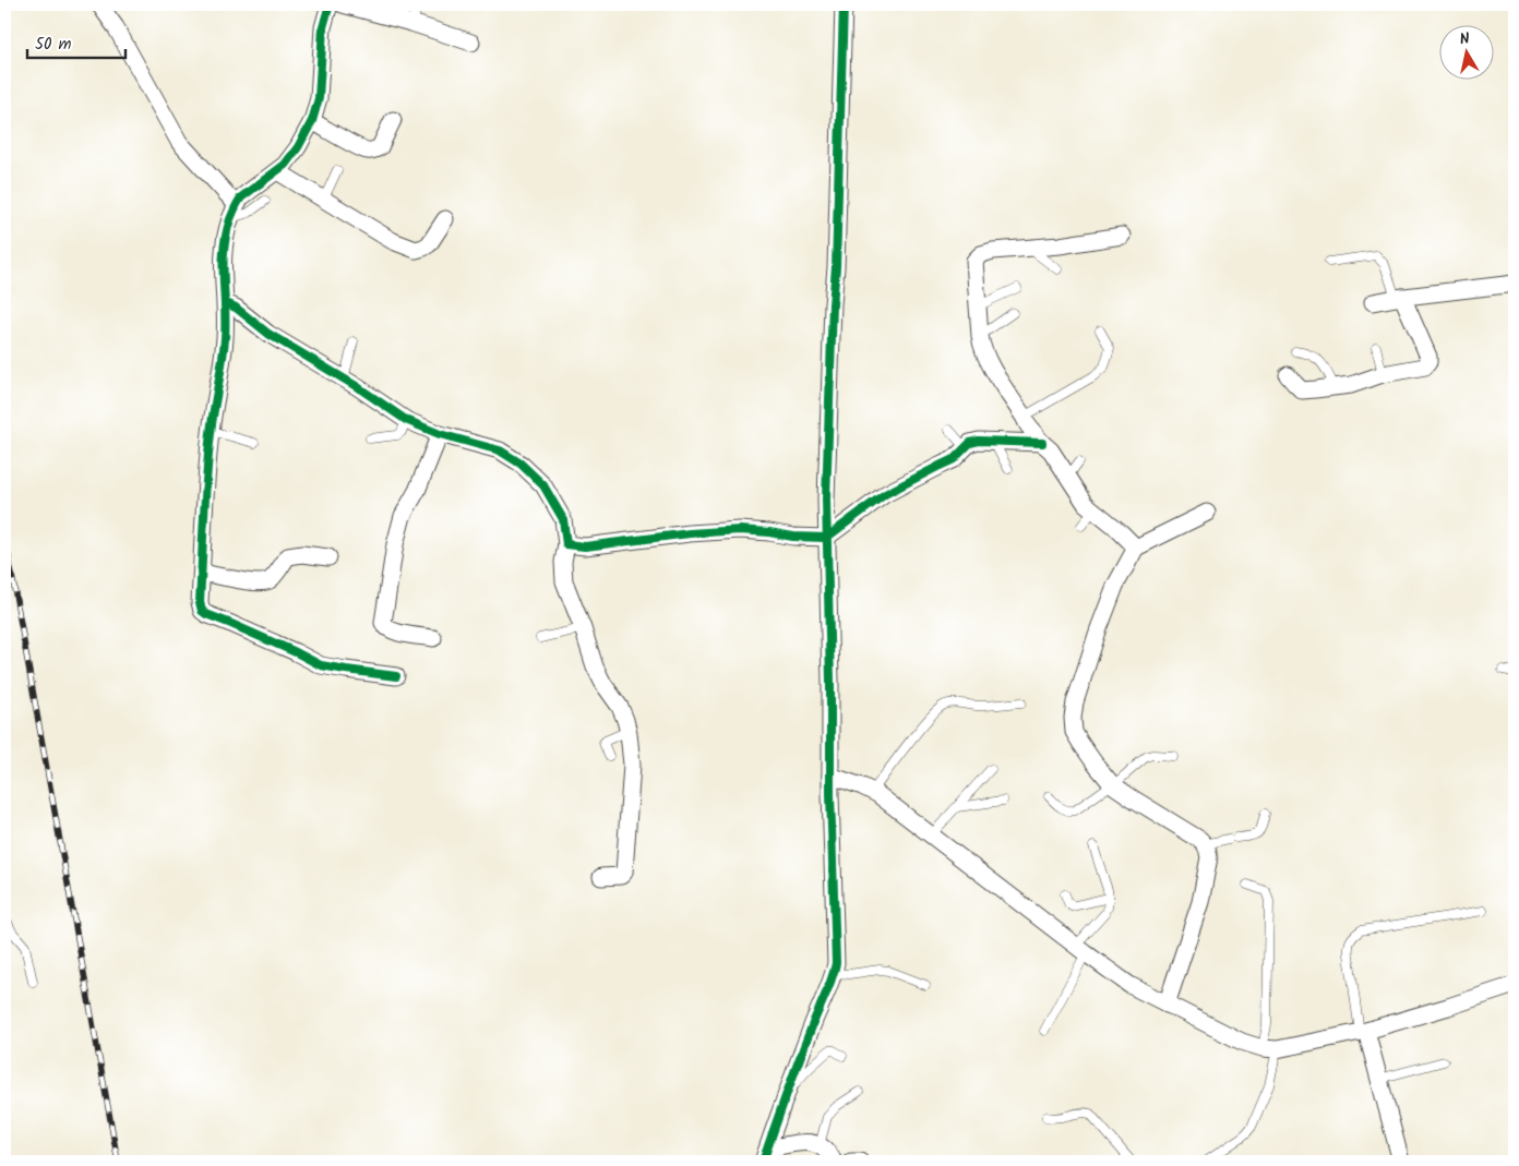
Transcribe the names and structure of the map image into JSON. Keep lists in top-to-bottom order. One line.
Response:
{"scale_bar":"50 m","north":"top"}
